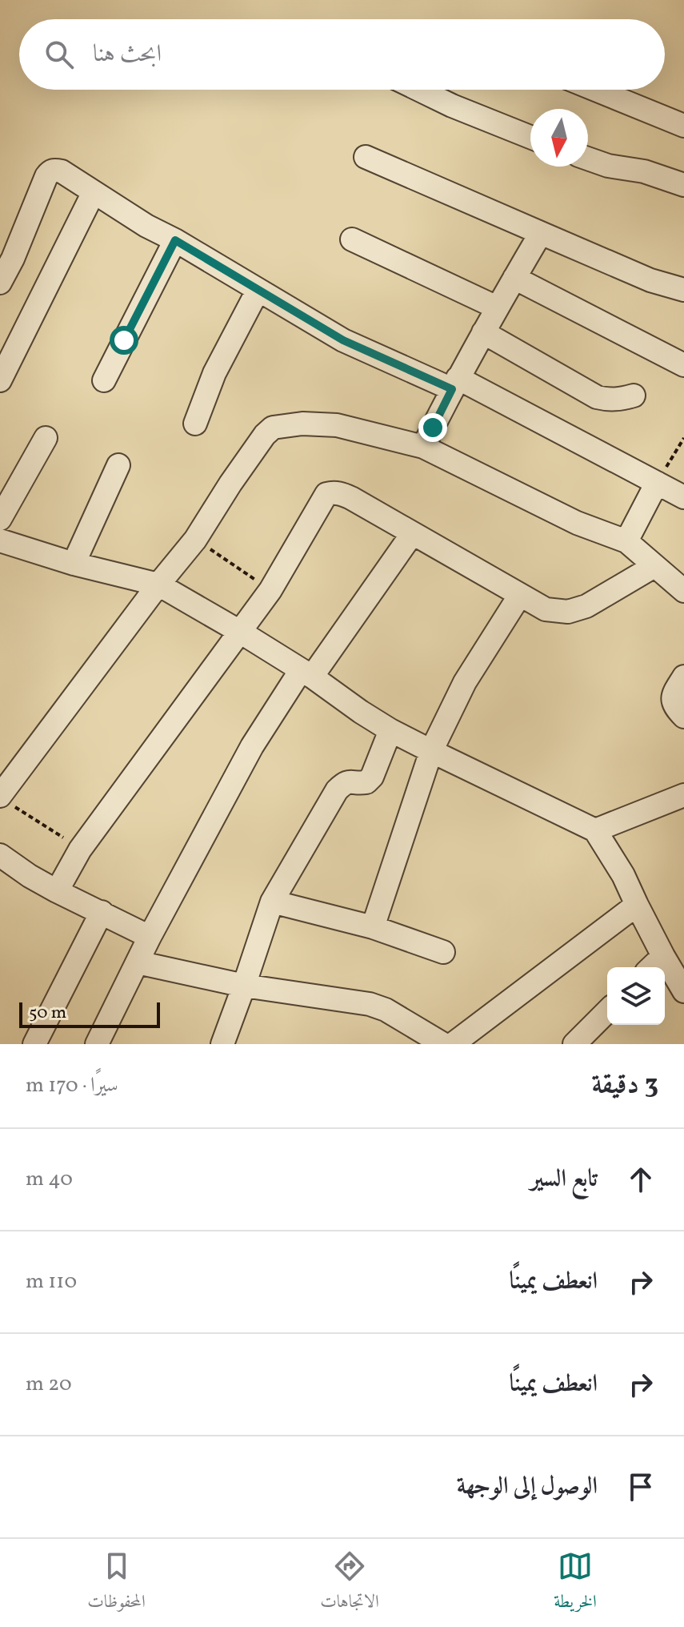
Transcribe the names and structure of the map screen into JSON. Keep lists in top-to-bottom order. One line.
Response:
{"scale_bar":"50 m","north":"bottom","page":{"search":"ابحث هنا","scale":"50 m","heading":["3 دقيقة","سيرًا · 170 m"],"list":[["تابع السير","40 m"],["انعطف يمينًا","110 m"],["انعطف يمينًا","20 m"],"الوصول إلى الوجهة"],"nav":["الخريطة","الاتجاهات","المحفوظات"]}}
